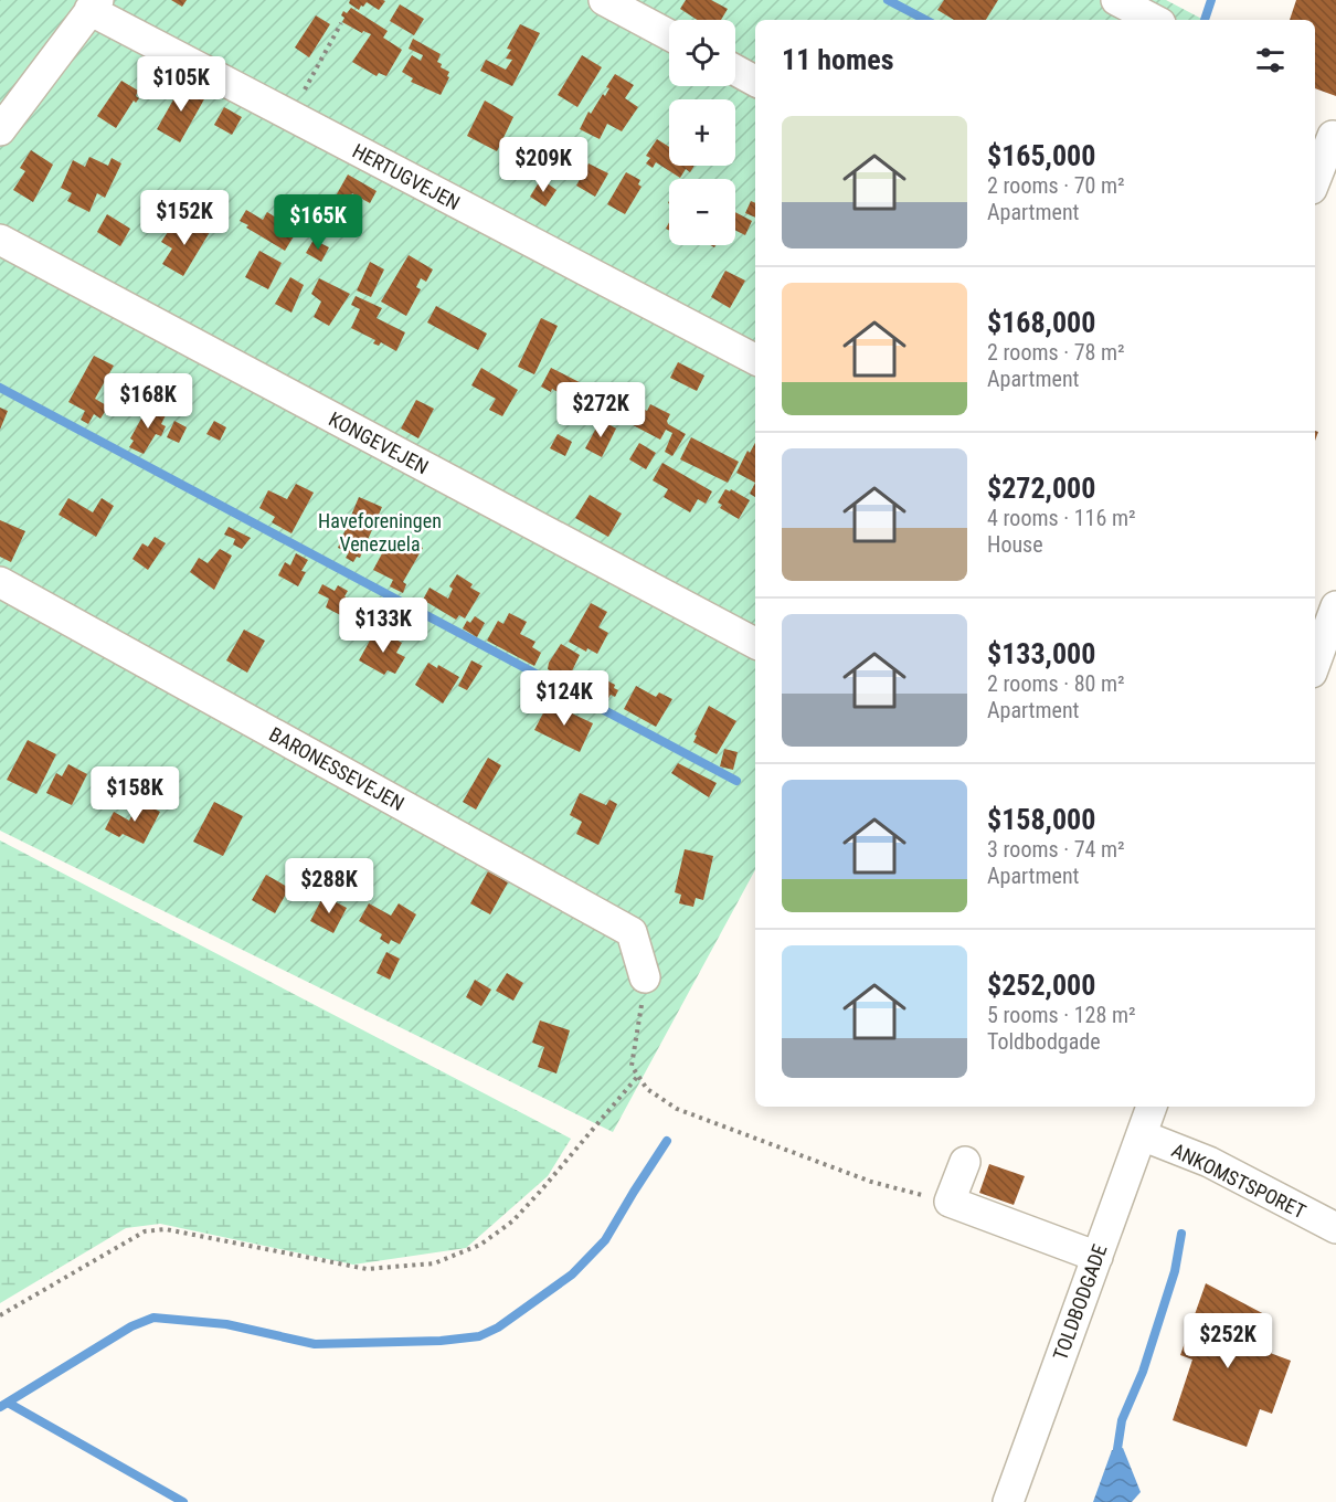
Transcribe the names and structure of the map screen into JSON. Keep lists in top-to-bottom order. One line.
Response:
{"streets":{"street":["HERTUGVEJEN","KONGEVEJEN","BARONESSEVEJEN","ANKOMSTSPORET","TOLDBODGADE"]},"crossings":[["ANKOMSTSPORET","TOLDBODGADE"]],"parks":["Haveforeningen Venezuela"],"page":{"map_buttons":["+","−"],"heading":"11 homes","price":["$105K","$209K","$152K","$165K","$168K","$272K","$133K","$124K","$158K","$288K","$252K"],"list":[{"name":"$165,000","note":"2 rooms · 70 m² · Apartment"},{"name":"$168,000","note":"2 rooms · 78 m² · Apartment"},{"name":"$272,000","note":"4 rooms · 116 m² · House"},{"name":"$133,000","note":"2 rooms · 80 m² · Apartment"},{"name":"$158,000","note":"3 rooms · 74 m² · Apartment"},{"name":"$252,000","note":"5 rooms · 128 m² · Toldbodgade"}]}}
